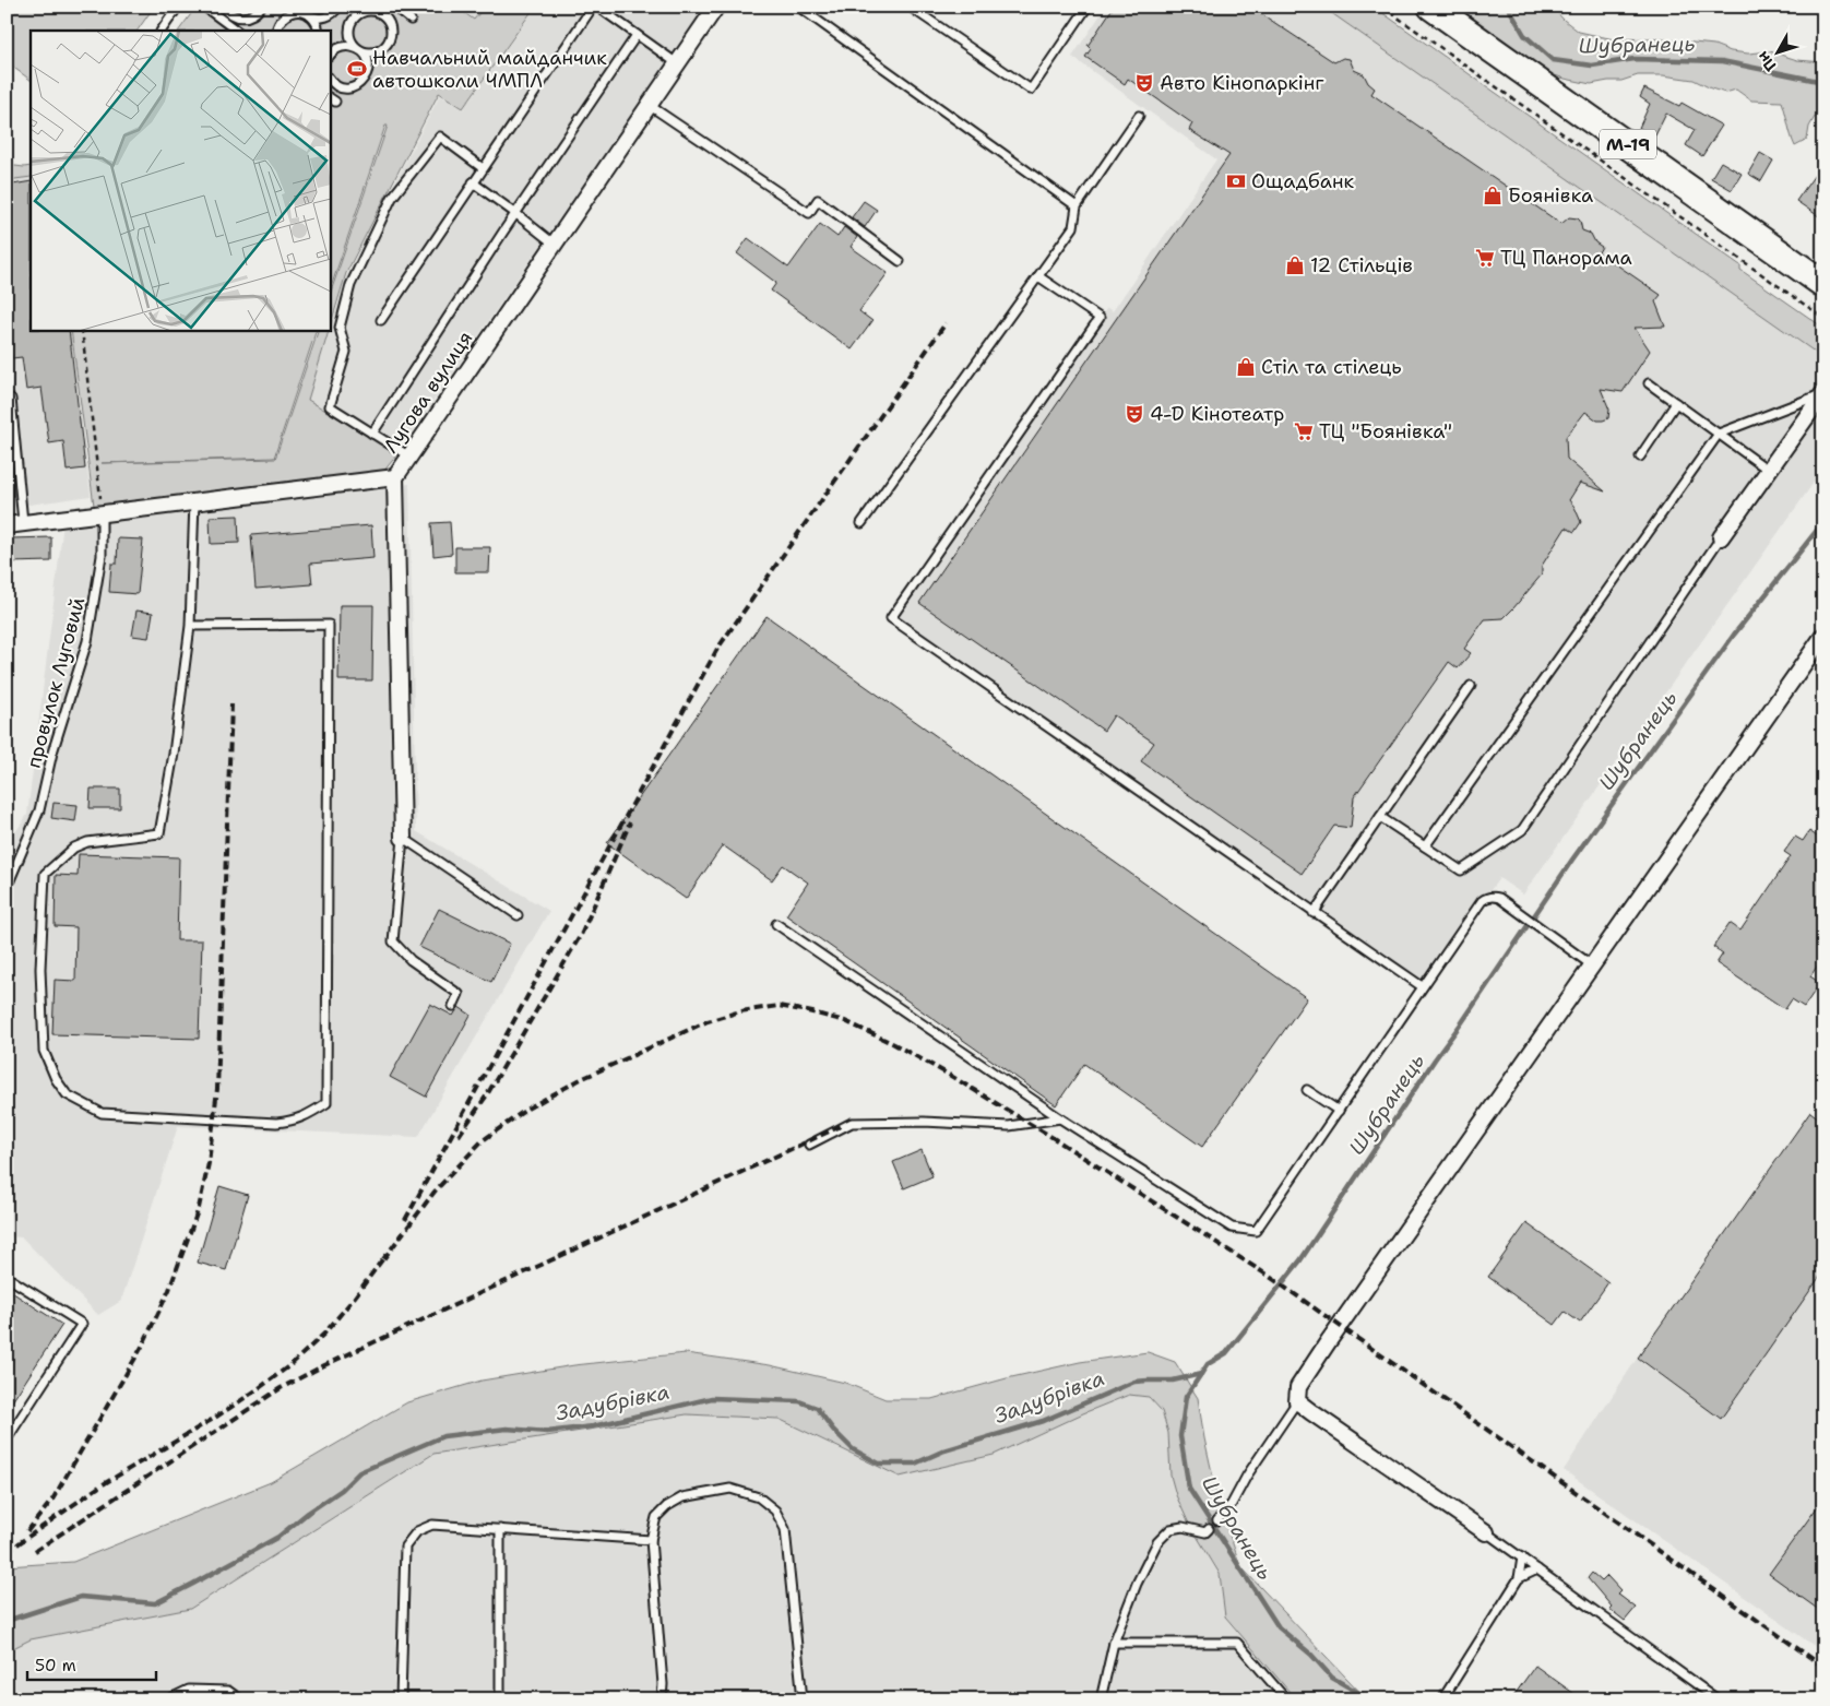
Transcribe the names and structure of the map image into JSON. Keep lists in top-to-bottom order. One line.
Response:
{"streets":{"highway":["М-19"],"street":["Лугова вулиця"],"lane":["провулок Луговий"]},"crossings":[["Лугова вулиця","провулок Луговий"]],"water":["Шубранець","Задубрівка"],"places":{"sports":["Навчальний майданчик автошколи ЧМПЛ"],"theatre":["Авто Кінопаркінг","4-D Кінотеатр"],"bank":["Ощадбанк"],"shop":["Боянівка","12 Стільців","Стіл та стілець"],"supermarket":["ТЦ Панорама","ТЦ \"Боянівка\""]},"scale_bar":"50 m","north":"bottom left"}
